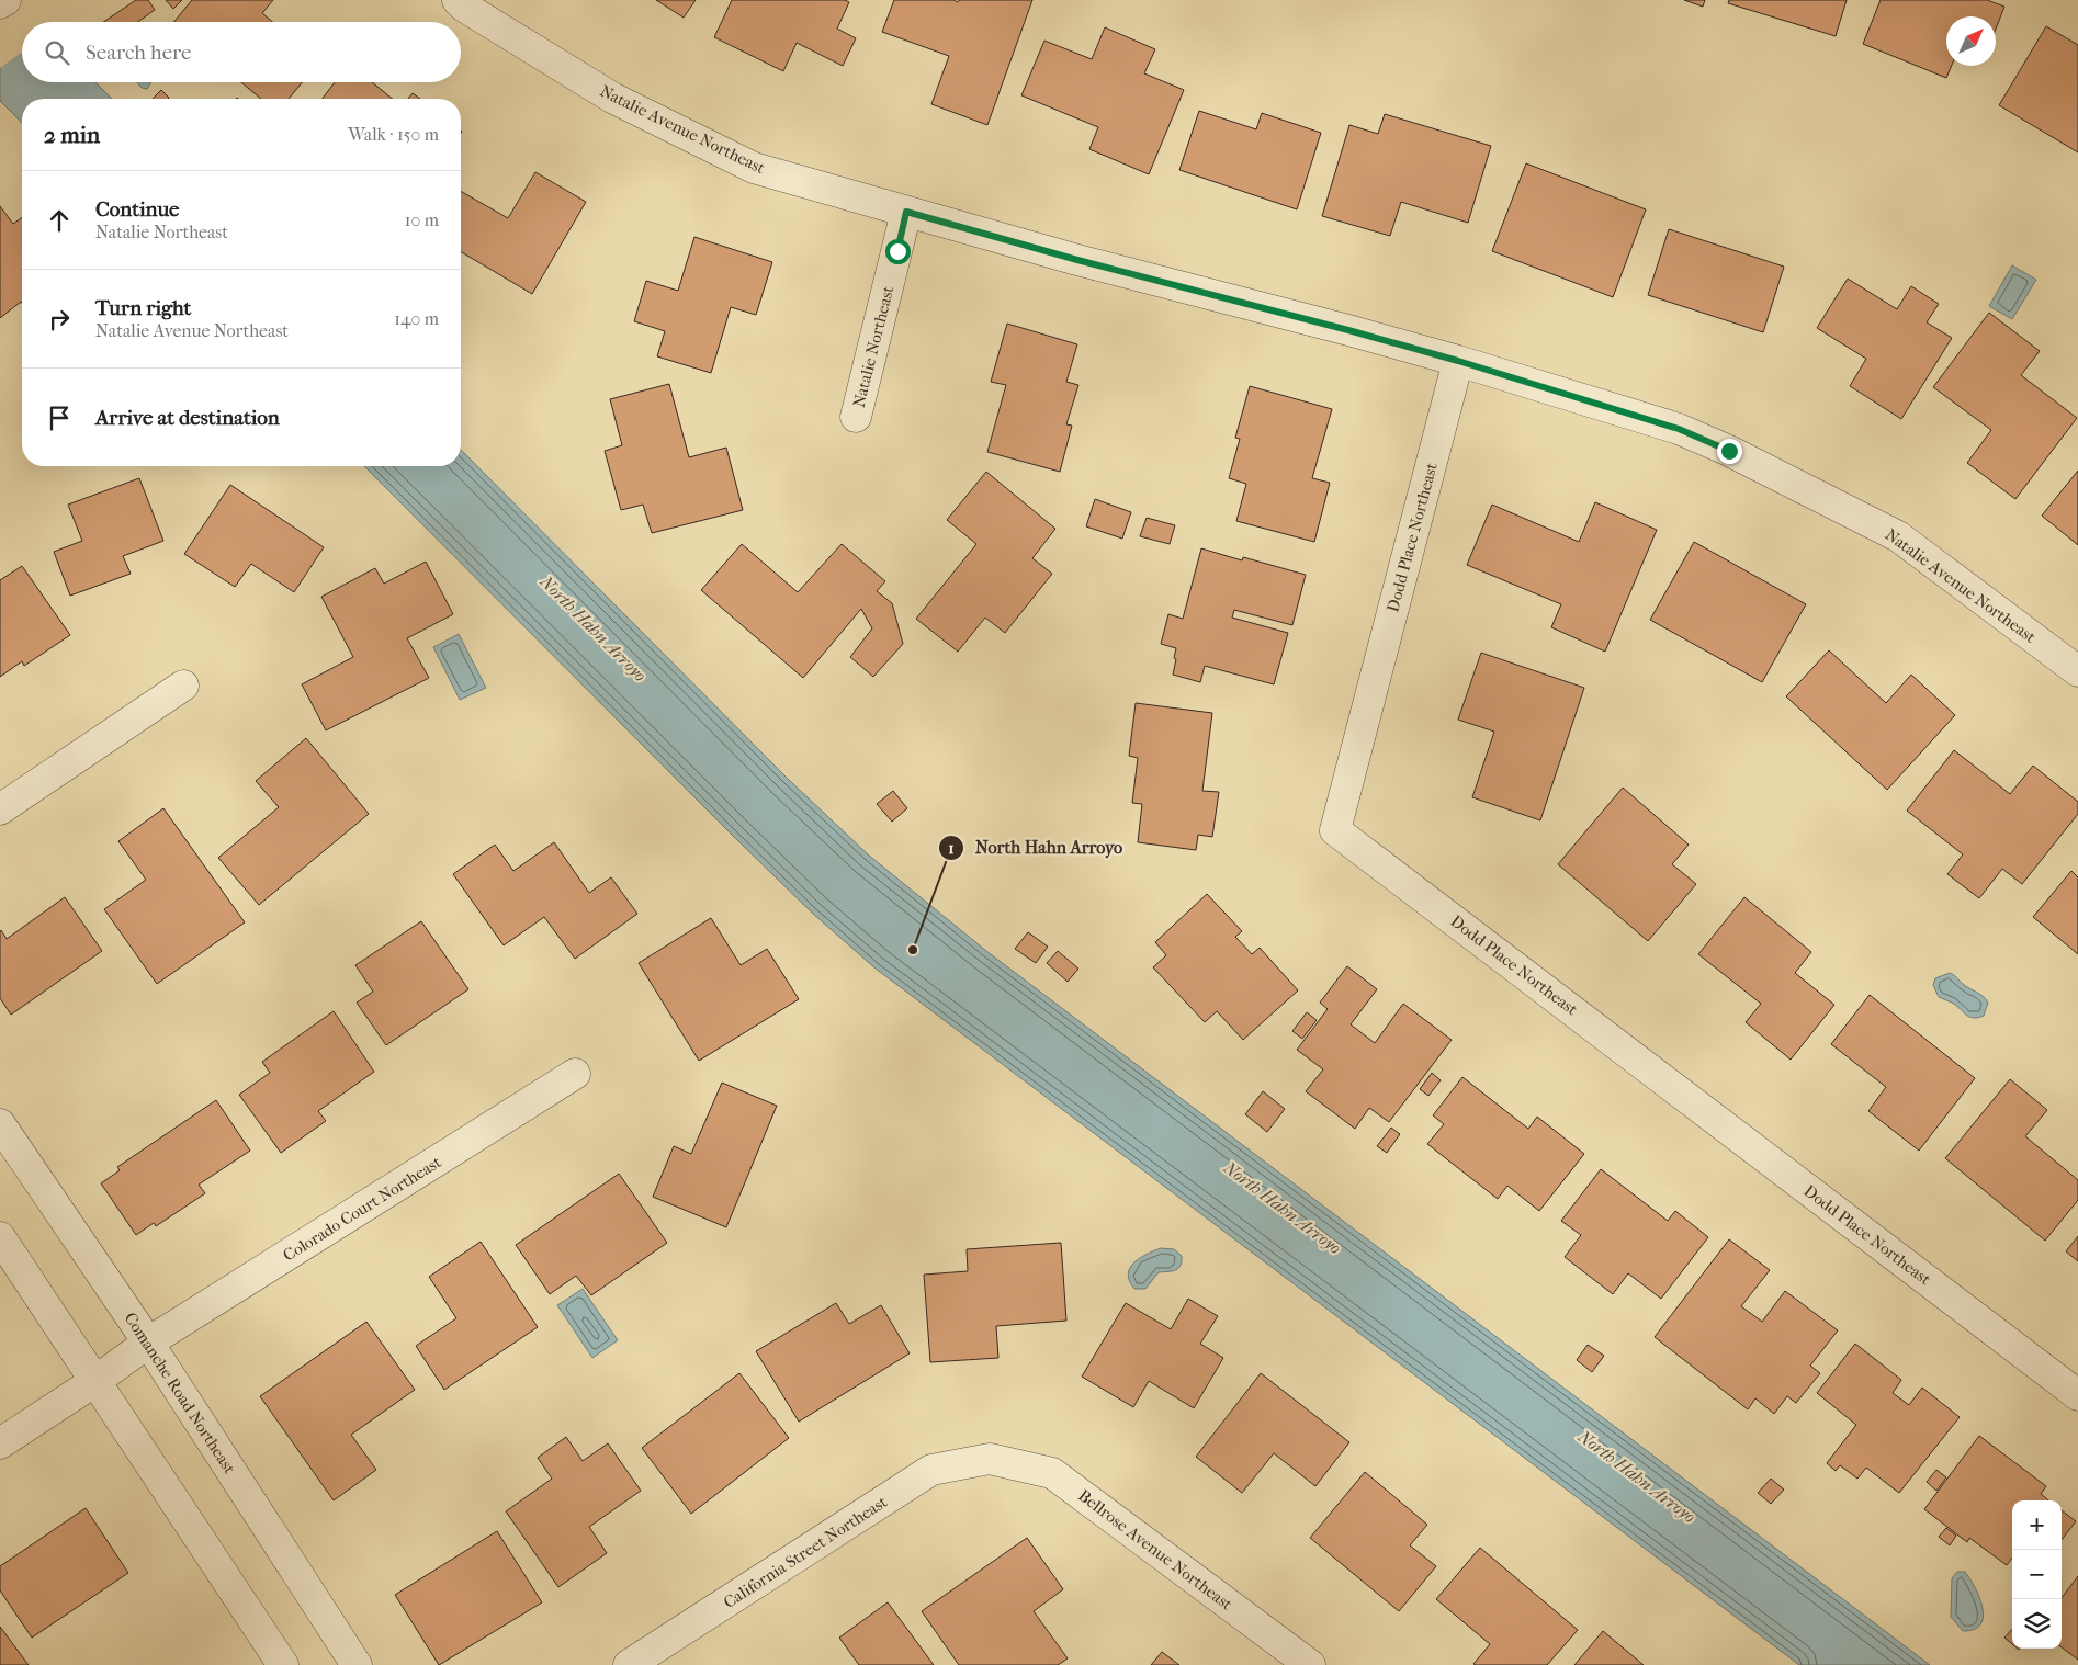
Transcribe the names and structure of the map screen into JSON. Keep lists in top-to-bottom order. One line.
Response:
{"streets":{"street":["Natalie Avenue Northeast","Natalie Northeast","Dodd Place Northeast","Colorado Court Northeast","Comanche Road Northeast","Bellrose Avenue Northeast","California Street Northeast"]},"crossings":[["Natalie Avenue Northeast","Natalie Northeast"],["Natalie Avenue Northeast","Dodd Place Northeast"],["Colorado Court Northeast","Comanche Road Northeast"],["Bellrose Avenue Northeast","California Street Northeast"]],"water":["North Hahn Arroyo"],"places":["North Hahn Arroyo"],"north":"top right","page":{"search":"Search here","heading":["2 min","Walk · 150 m"],"list":[["Continue","Natalie Northeast","10 m"],["Turn right","Natalie Avenue Northeast","140 m"],"Arrive at destination"],"map_buttons":["+","−"]}}
